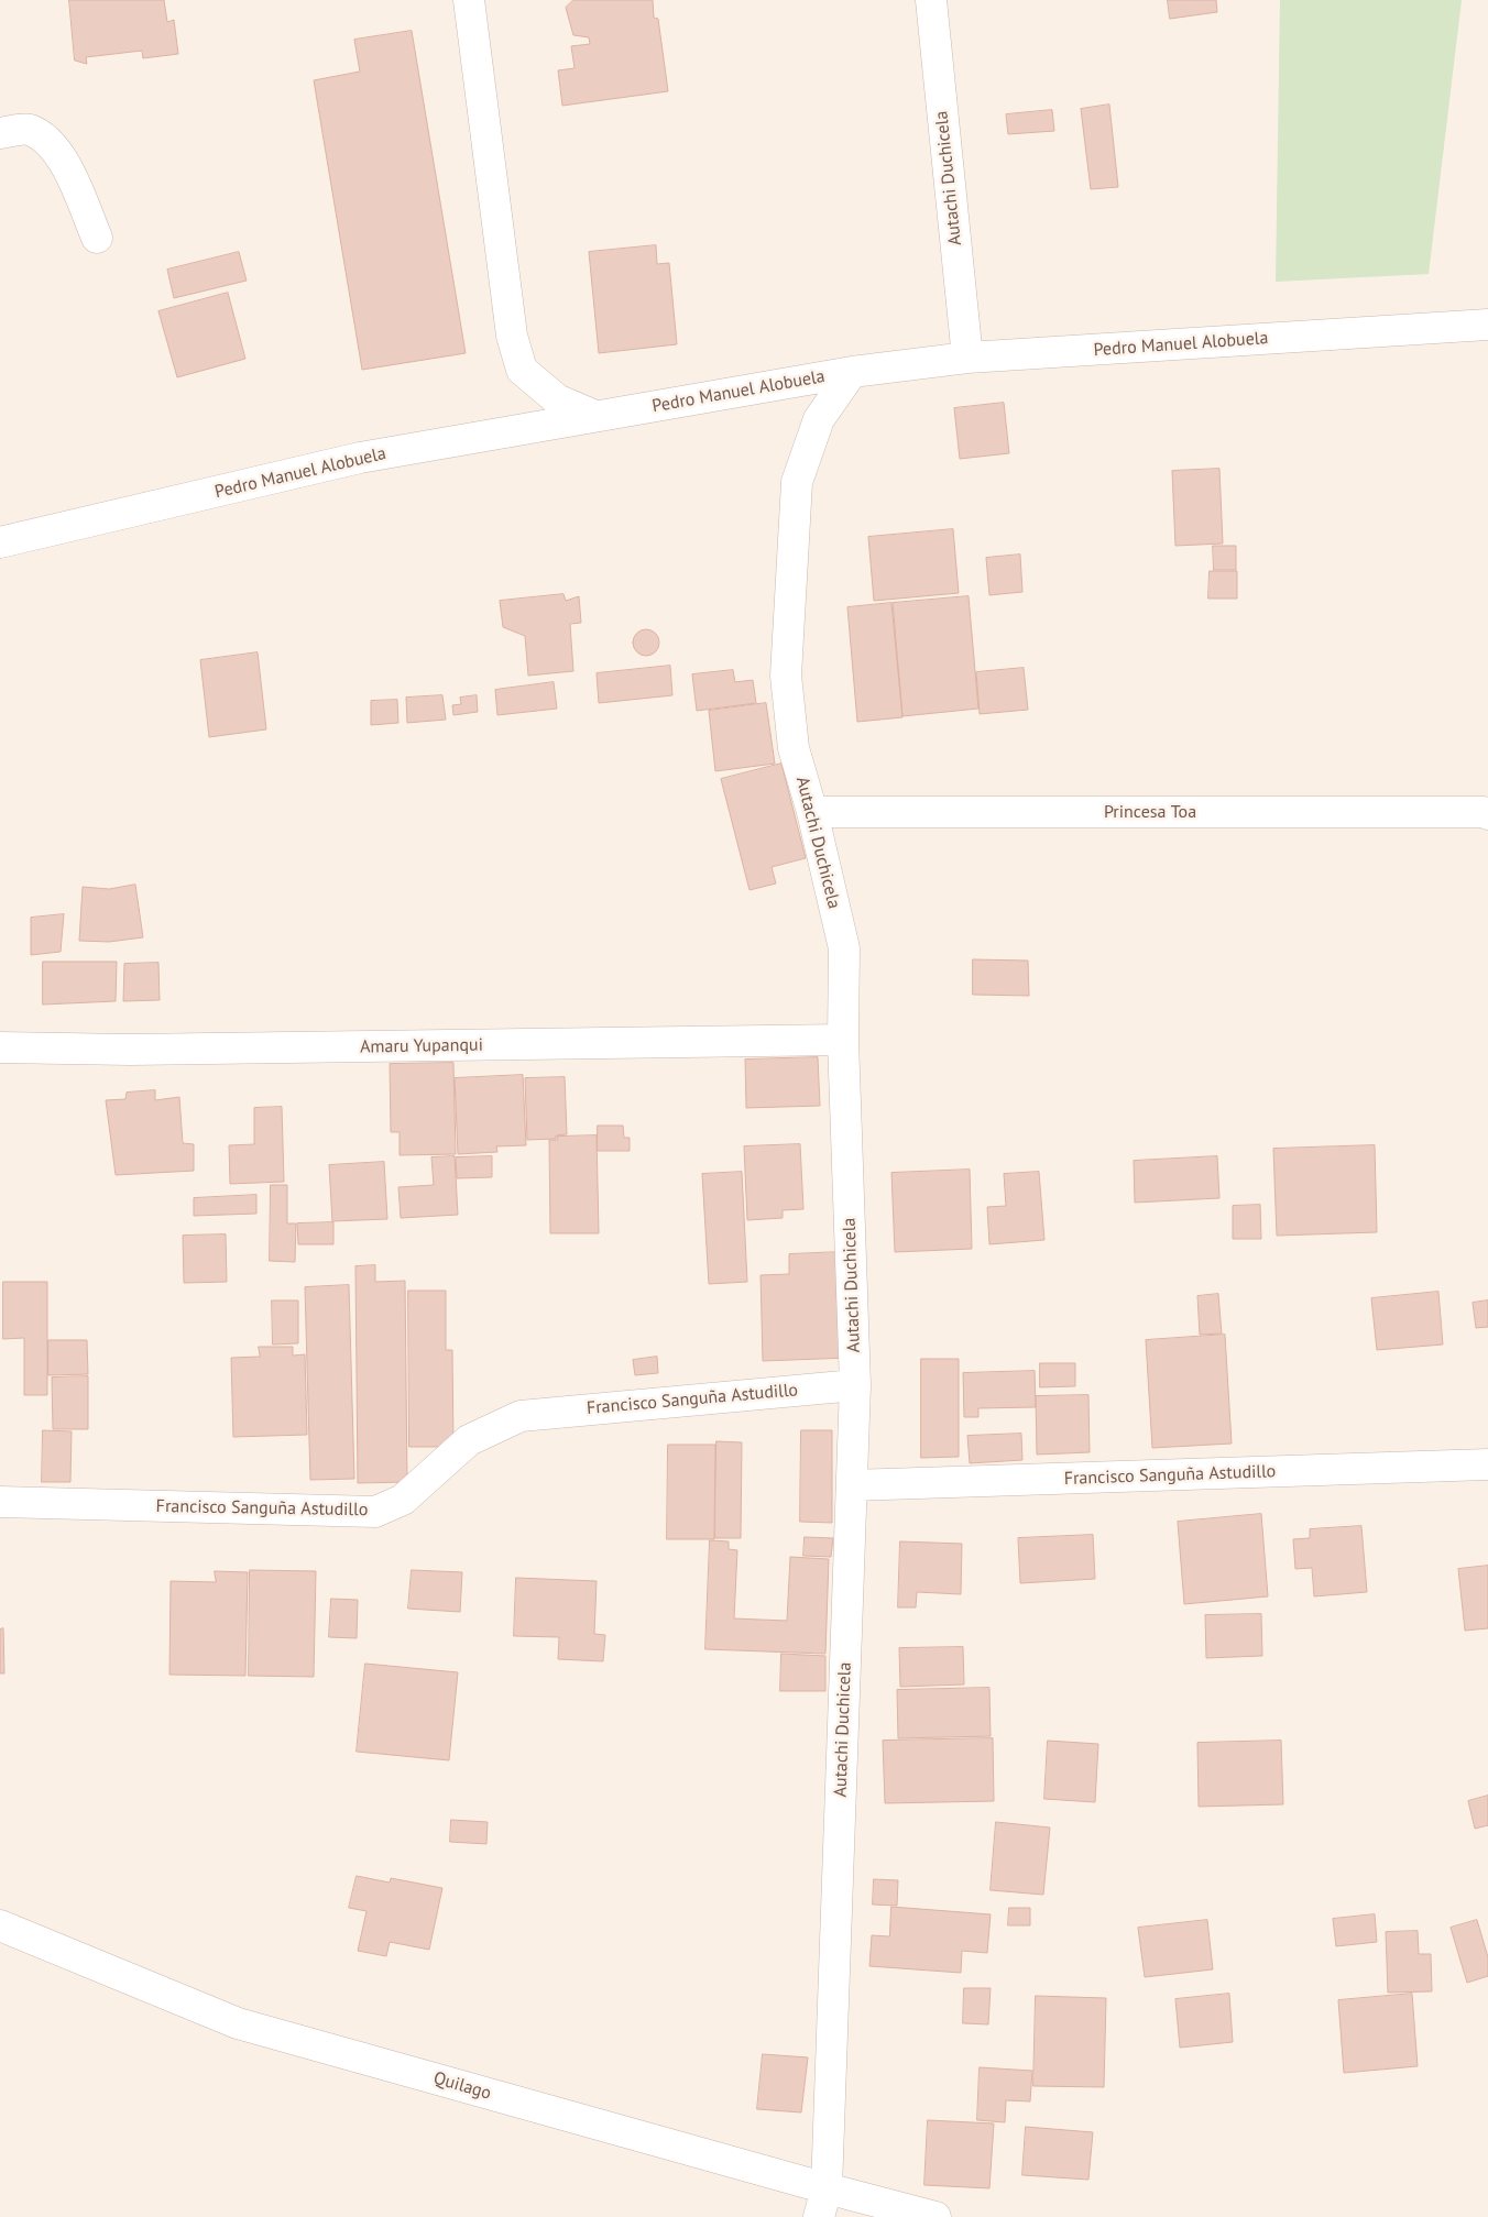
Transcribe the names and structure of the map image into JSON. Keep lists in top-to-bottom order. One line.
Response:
{"streets":{"street":["Autachi Duchicela","Pedro Manuel Alobuela","Princesa Toa","Amaru Yupanqui","Francisco Sanguña Astudillo","Quilago"]},"crossings":[["Autachi Duchicela","Pedro Manuel Alobuela"],["Autachi Duchicela","Princesa Toa"],["Autachi Duchicela","Amaru Yupanqui"],["Autachi Duchicela","Francisco Sanguña Astudillo"],["Autachi Duchicela","Quilago"]]}
